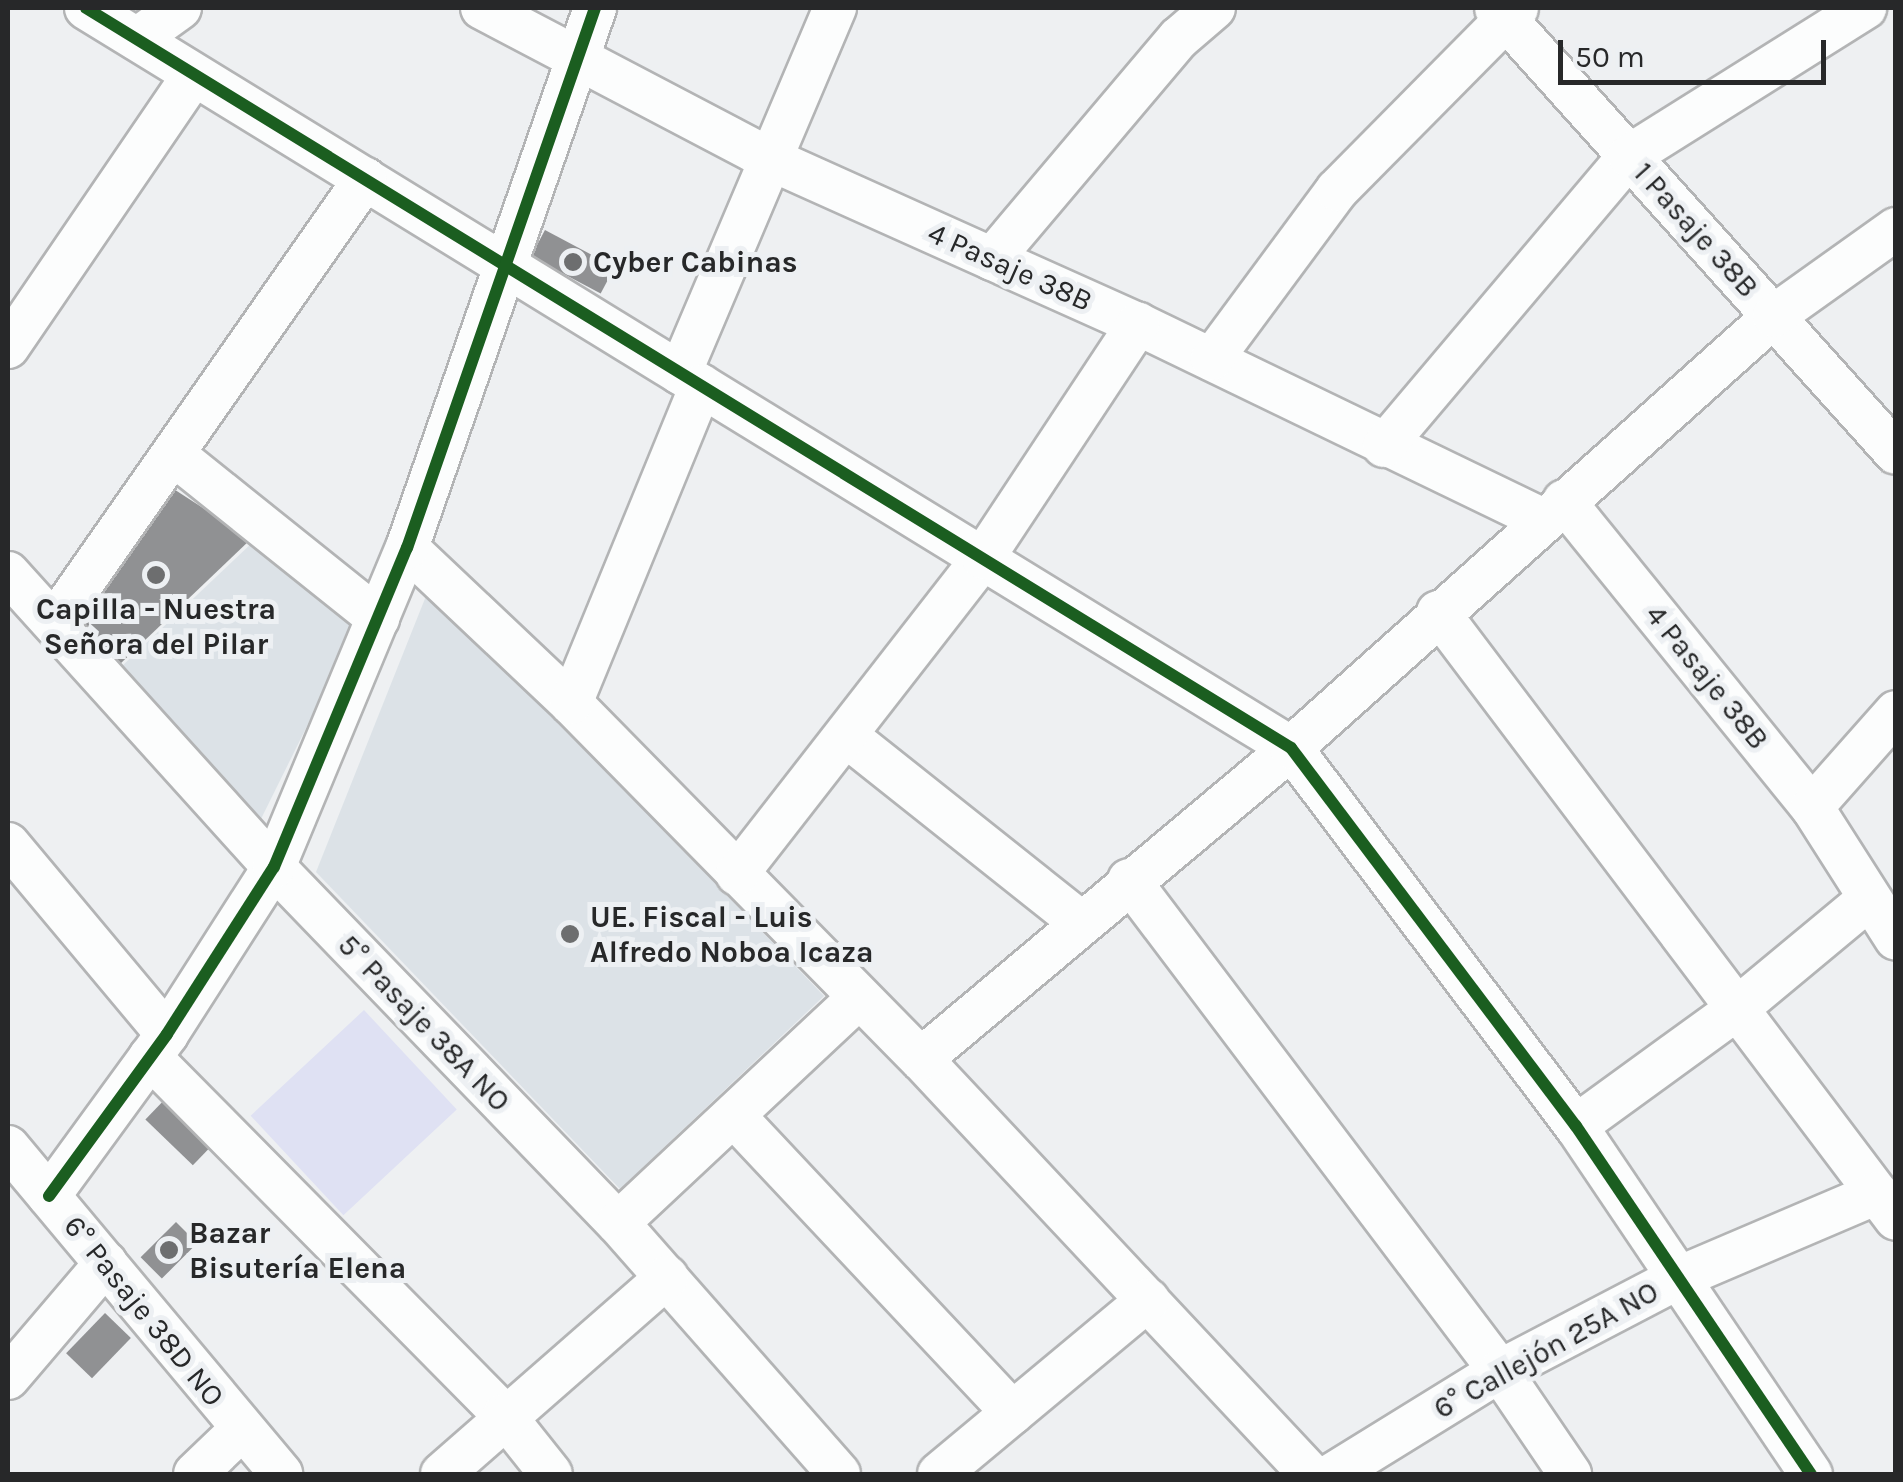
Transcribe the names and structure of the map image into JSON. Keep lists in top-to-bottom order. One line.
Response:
{"streets":{"street":["1 Pasaje 38B","4 Pasaje 38B","5° Pasaje 38A NO","6° Pasaje 38D NO","6° Callejón 25A NO"]},"places":["Cyber Cabinas","Capilla - Nuestra Señora del Pilar","UE. Fiscal - Luis Alfredo Noboa Icaza","Bazar Bisutería Elena"],"scale_bar":"50 m"}
